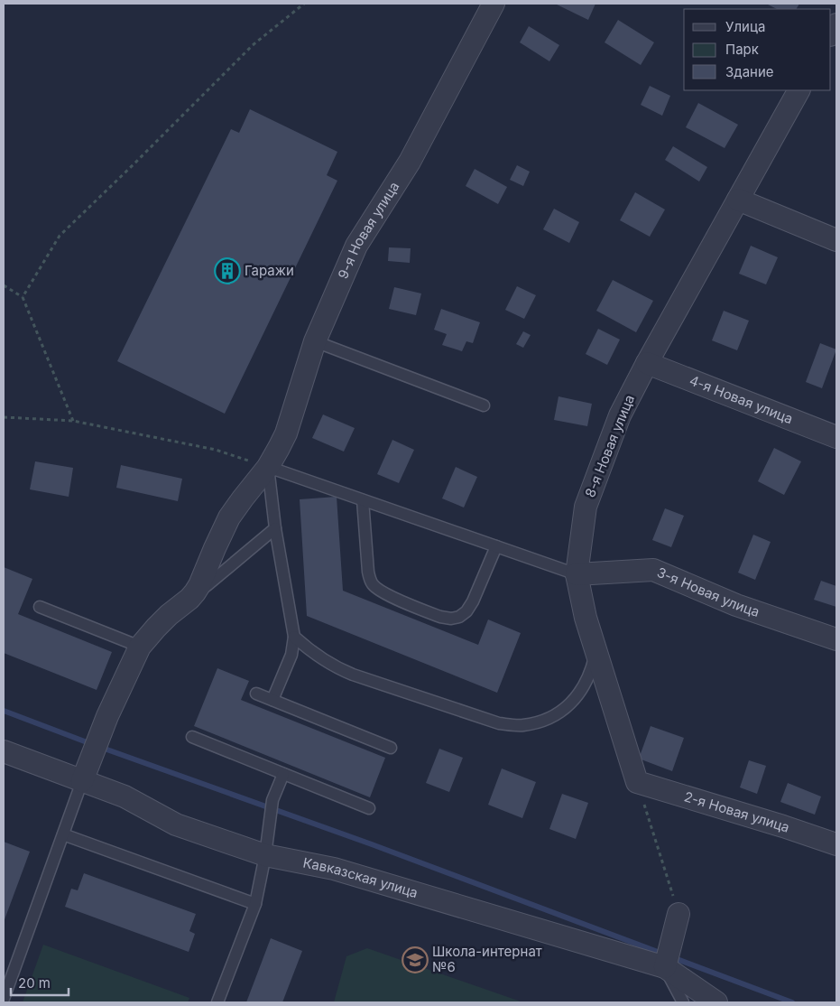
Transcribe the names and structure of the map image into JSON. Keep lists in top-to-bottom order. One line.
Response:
{"streets":{"street":["9-я Новая улица","4-я Новая улица","8-я Новая улица","3-я Новая улица","2-я Новая улица","Кавказская улица"]},"crossings":[["4-я Новая улица","8-я Новая улица"],["8-я Новая улица","3-я Новая улица"],["8-я Новая улица","2-я Новая улица"]],"places":{"building":["Гаражи"],"school or university":["Школа-интернат №6"]},"legend":["Улица","Парк","Здание"],"scale_bar":"20 m"}
